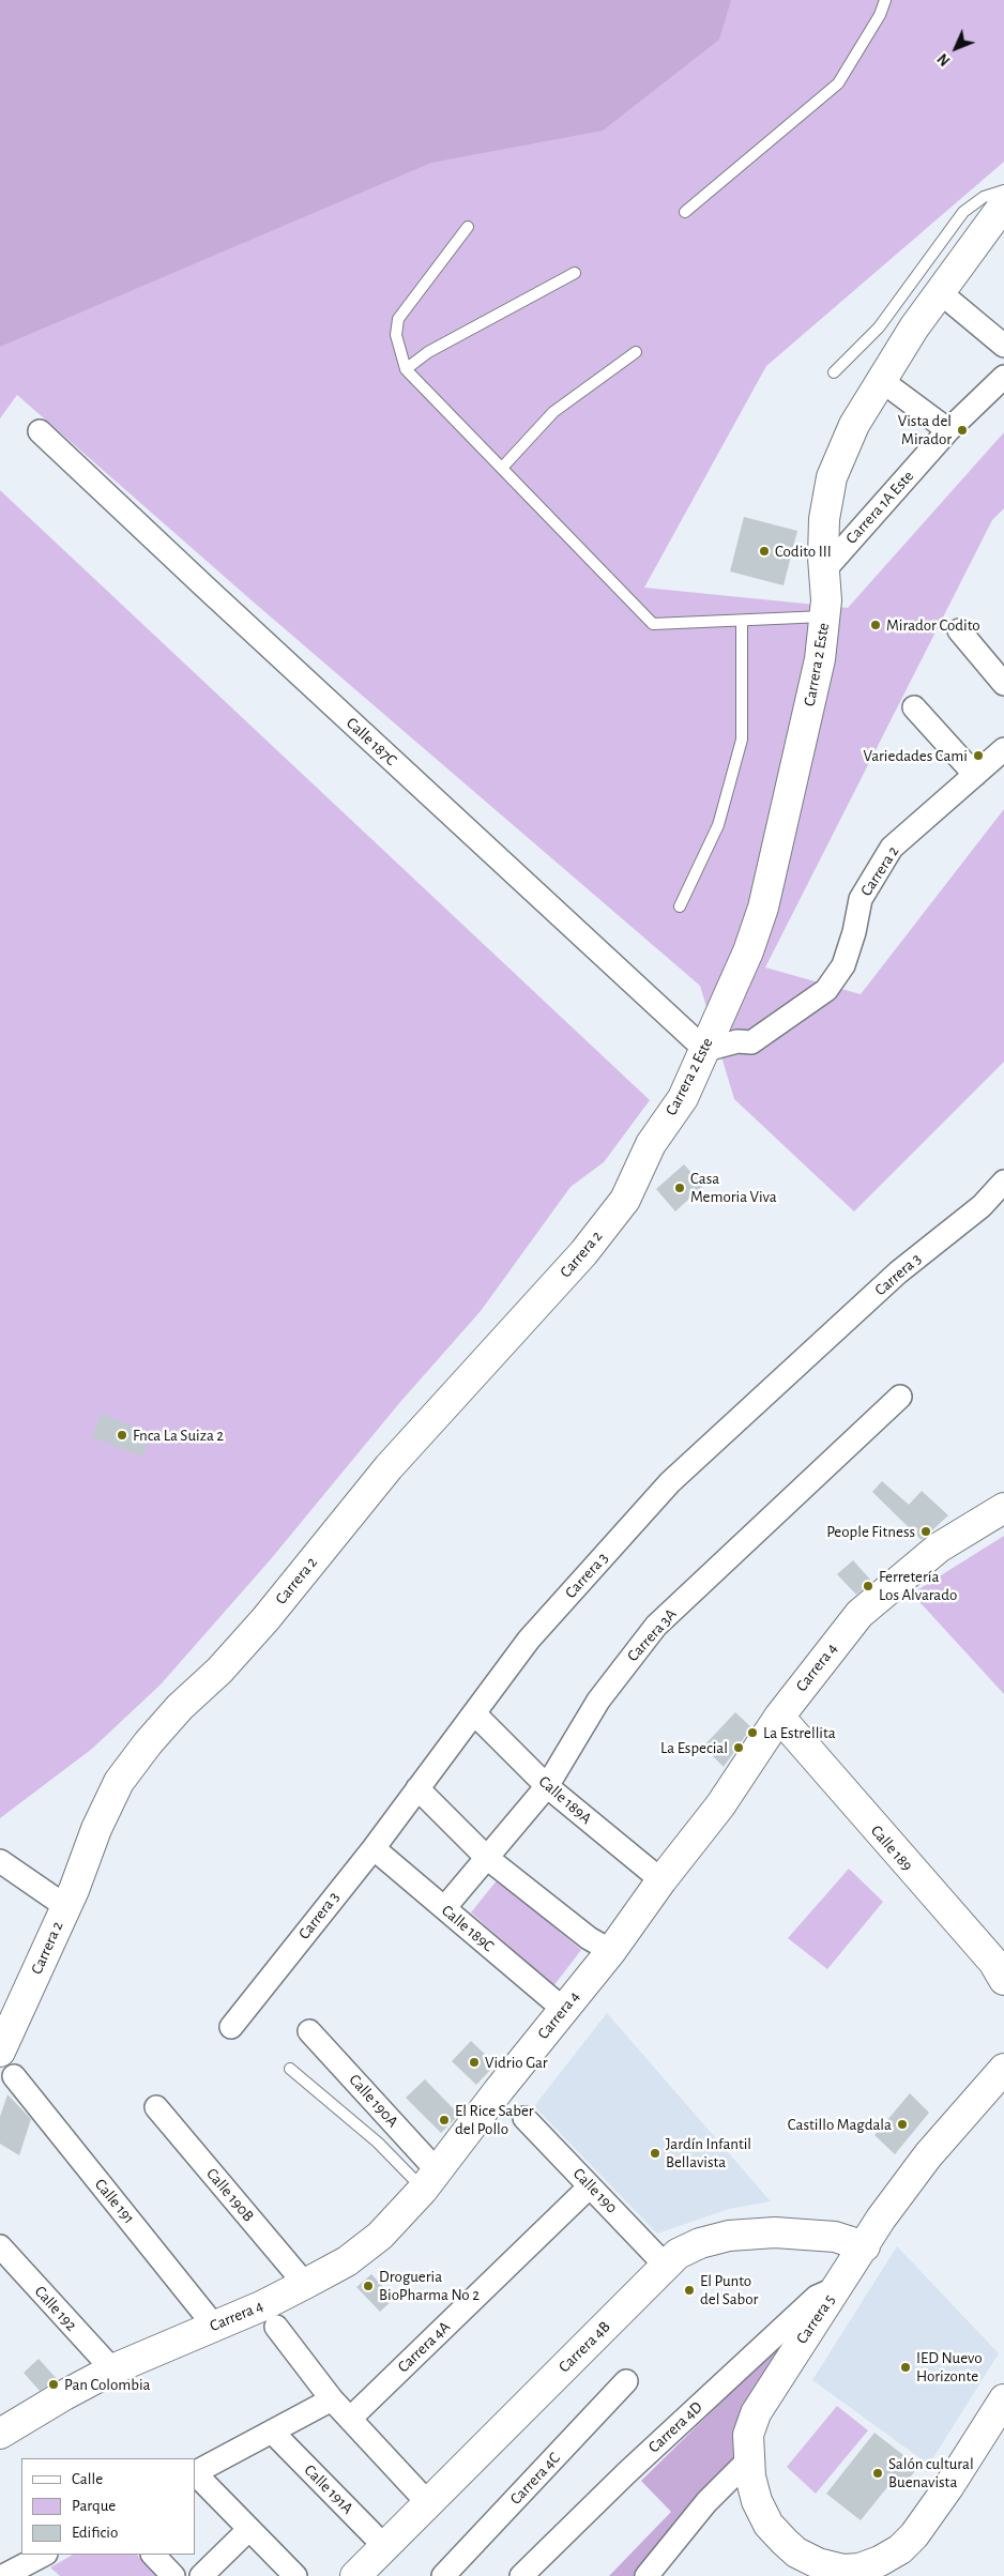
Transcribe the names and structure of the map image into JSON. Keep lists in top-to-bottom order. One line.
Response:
{"streets":{"main road":["Carrera 2 Este","Carrera 2","Carrera 4","Calle 189","Carrera 5","Carrera 4B"],"street":["Carrera 1A Este","Calle 187C","Carrera 3","Carrera 3A","Calle 189A","Calle 189C","Calle 190A","Calle 190","Calle 190B","Calle 191","Calle 192","Carrera 4A","Carrera 4D","Carrera 4C","Calle 191A"]},"crossings":[["Carrera 1A Este","Carrera 2 Este"],["Carrera 2 Este","Calle 187C"],["Carrera 2 Este","Carrera 2"],["Calle 187C","Carrera 2"],["Carrera 2","Calle 191"],["Carrera 3","Calle 189A"],["Carrera 3","Calle 189C"],["Carrera 3A","Calle 189A"],["Carrera 3A","Calle 189C"],["Carrera 4","Calle 189A"],["Carrera 4","Calle 189"],["Carrera 4","Calle 189C"],["Carrera 4","Calle 190A"],["Carrera 4","Calle 190B"],["Carrera 4","Calle 191"],["Carrera 4","Calle 192"],["Calle 190","Carrera 4A"],["Calle 190","Carrera 4B"],["Carrera 5","Carrera 4B"],["Carrera 5","Carrera 4D"],["Carrera 4B","Calle 191A"]],"places":["Vista del Mirador","Codito III","Mirador Codito","Variedades Cami","Casa Memoria Viva","Fnca La Suiza 2","People Fitness","Ferretería Los Alvarado","La Estrellita","La Especial","Vidrio Gar","El Rice Saber del Pollo","Castillo Magdala","Jardín Infantil Bellavista","Drogueria BioPharma No 2","El Punto del Sabor","IED Nuevo Horizonte","Pan Colombia","Salón cultural Buenavista"],"legend":["Calle","Parque","Edificio"],"north":"bottom left"}
